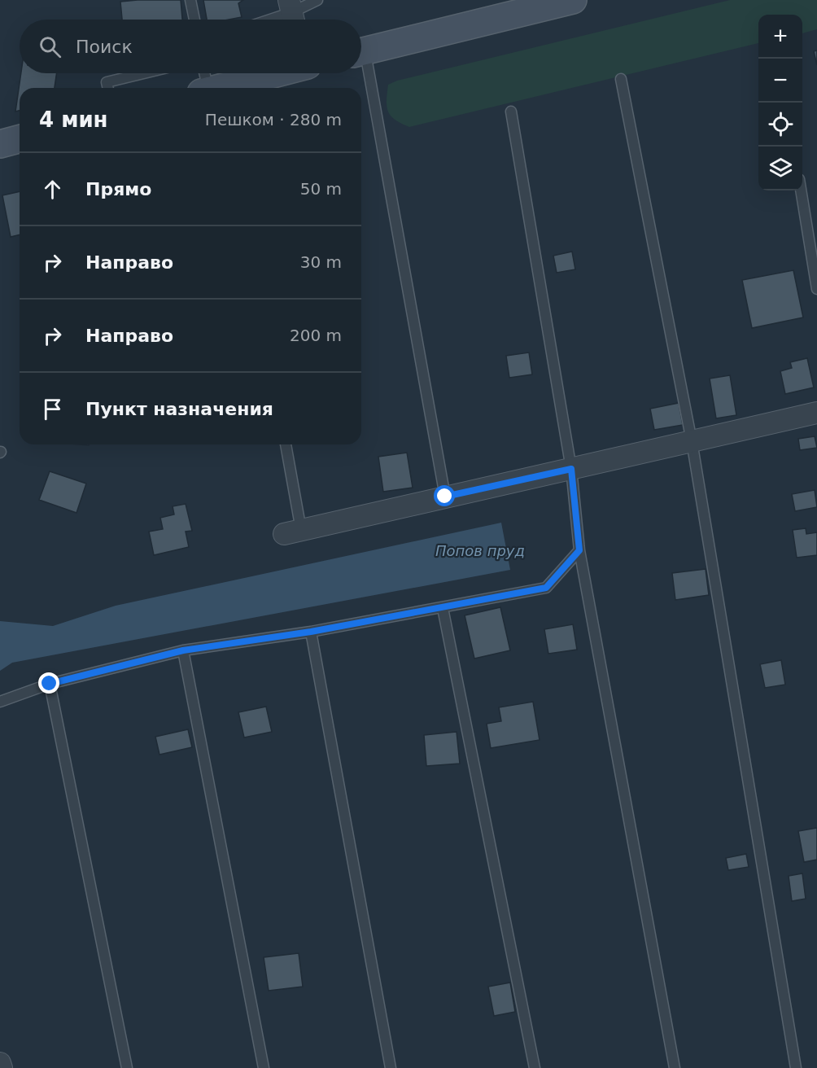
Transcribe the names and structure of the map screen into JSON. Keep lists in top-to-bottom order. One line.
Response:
{"water":["Попов пруд"],"page":{"map_buttons":["+","−"],"search":"Поиск","heading":["4 мин","Пешком · 280 m"],"list":[["Прямо","50 m"],["Направо","30 m"],["Направо","200 m"],"Пункт назначения"]}}
